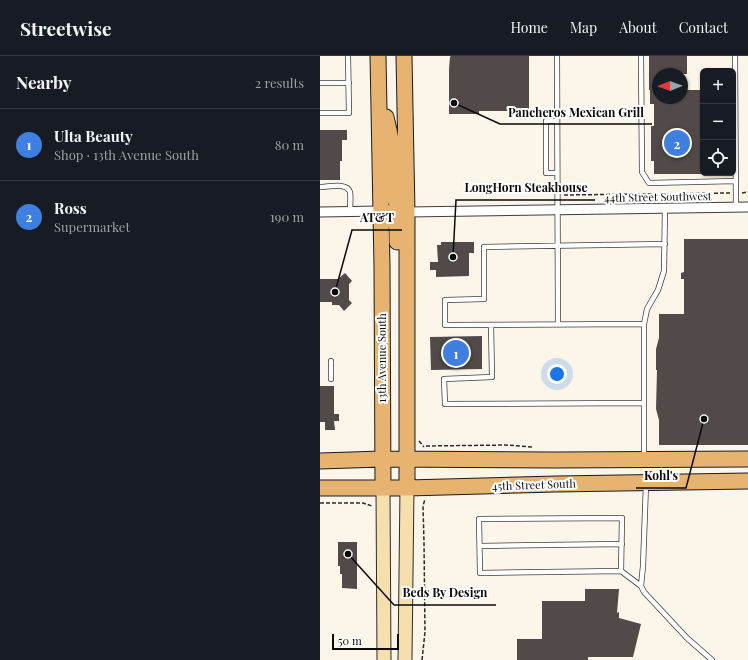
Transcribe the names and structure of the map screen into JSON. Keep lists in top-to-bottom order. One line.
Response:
{"streets":{"main road":["13th Avenue South","45th Street South"],"street":["44th Street Southwest"]},"crossings":[["13th Avenue South","45th Street South"]],"places":["Pancheros Mexican Grill","LongHorn Steakhouse","AT&T","Kohl's","Beds By Design"],"scale_bar":"50 m","north":"left","page":{"header":"Streetwise","nav":["Home","Map","About","Contact"],"heading":["Nearby","2 results"],"map_buttons":["+","−"],"list":[{"mark":"1","name":"Ulta Beauty","note":"Shop · 13th Avenue South","value":"80 m"},{"mark":"2","name":"Ross","note":"Supermarket","value":"190 m"}],"pins":["2","1"],"scale":"50 m"}}
